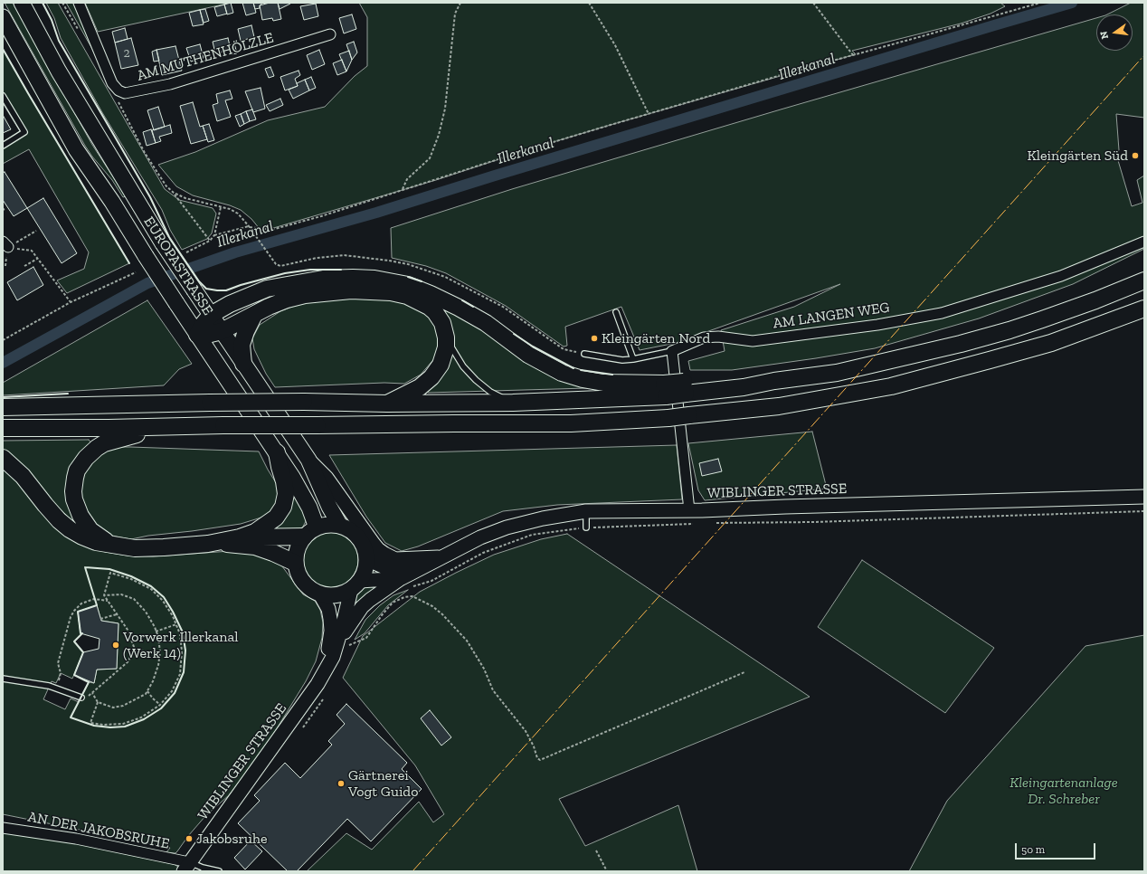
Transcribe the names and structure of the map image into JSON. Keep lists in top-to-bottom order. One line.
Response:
{"streets":{"main road":["EUROPASTRASSE","WIBLINGER STRASSE"],"street":["AM MUTHENHÖLZLE","AM LANGEN WEG","AN DER JAKOBSRUHE"]},"crossings":[["EUROPASTRASSE","WIBLINGER STRASSE"],["WIBLINGER STRASSE","AN DER JAKOBSRUHE"]],"water":["Illerkanal"],"parks":["Kleingartenanlage Dr. Schreber"],"places":["Kleingärten Süd","Kleingärten Nord","Vorwerk Illerkanal (Werk 14)","Gärtnerei Vogt Guido","Jakobsruhe"],"house_numbers":["2"],"scale_bar":"50 m","north":"left"}
